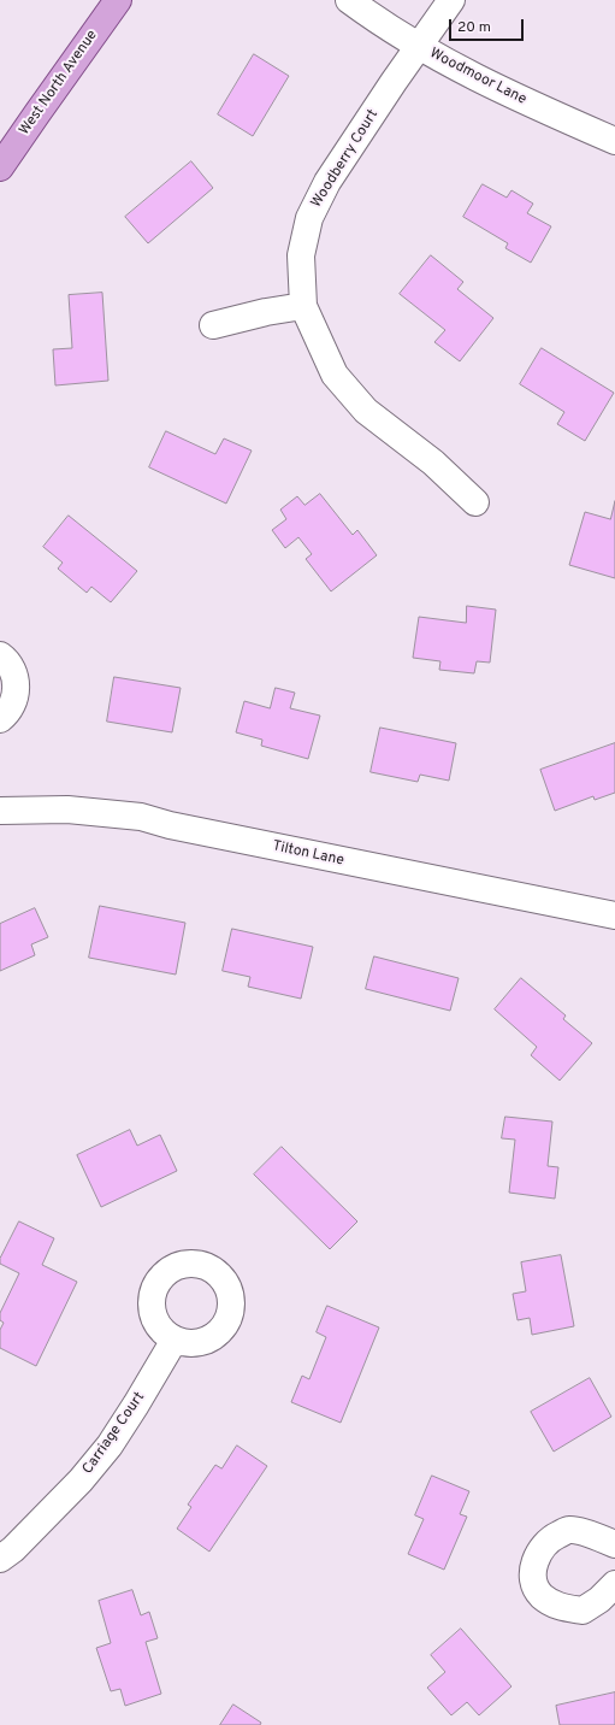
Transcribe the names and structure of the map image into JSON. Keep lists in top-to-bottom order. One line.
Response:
{"streets":{"main road":["West North Avenue"],"street":["Woodmoor Lane","Woodberry Court","Tilton Lane","Carriage Court"]},"crossings":[["Woodmoor Lane","Woodberry Court"]],"scale_bar":"20 m"}
